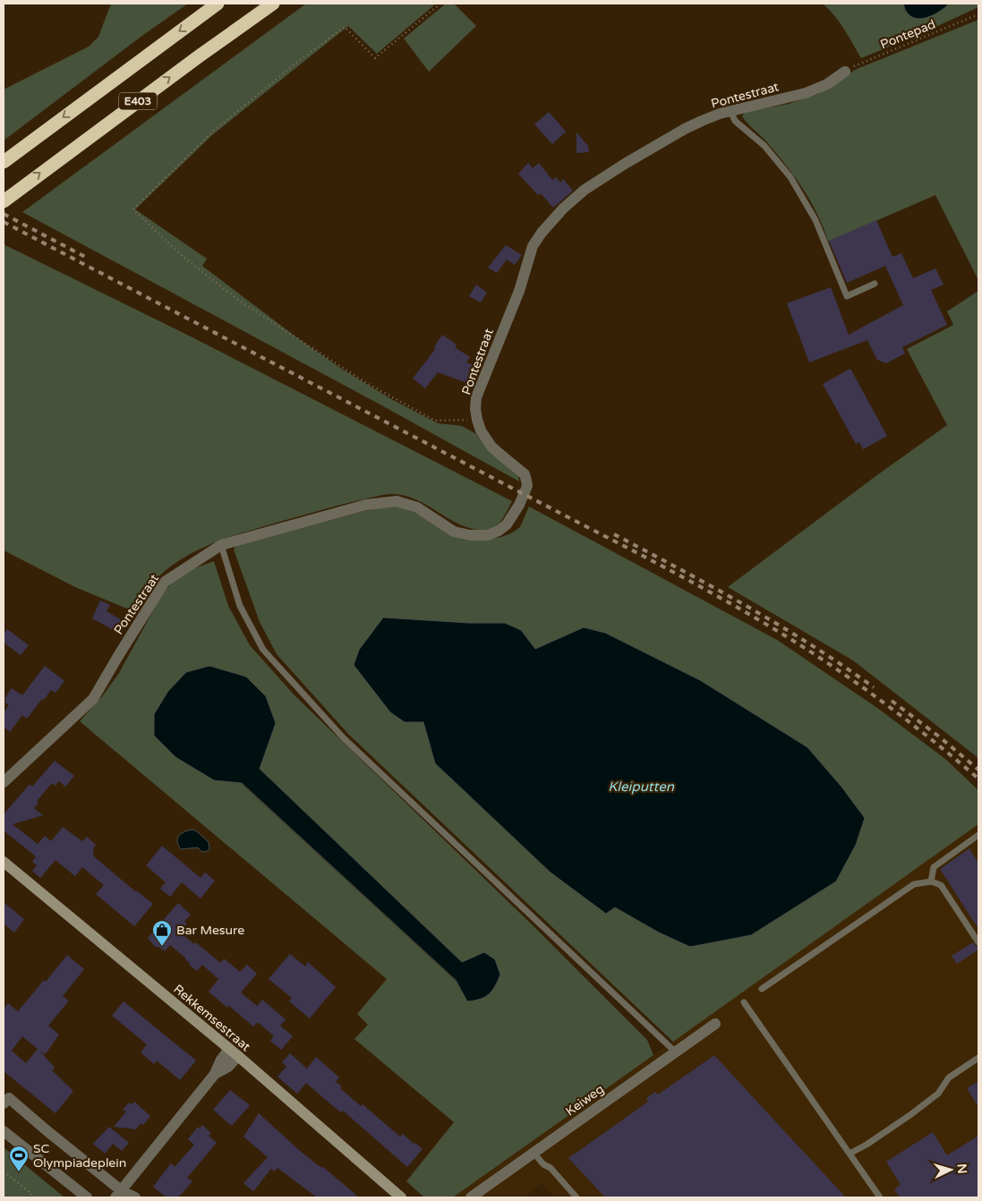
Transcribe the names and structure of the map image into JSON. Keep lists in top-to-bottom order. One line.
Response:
{"streets":{"highway":["E403"],"street":["Pontestraat","Rekkemsestraat","Keiweg"],"path":["Pontepad"]},"crossings":[["Pontepad","Pontestraat"]],"water":["Kleiputten"],"places":{"shop":["Bar Mesure"],"sports":["SC Olympiadeplein"]},"north":"right"}
